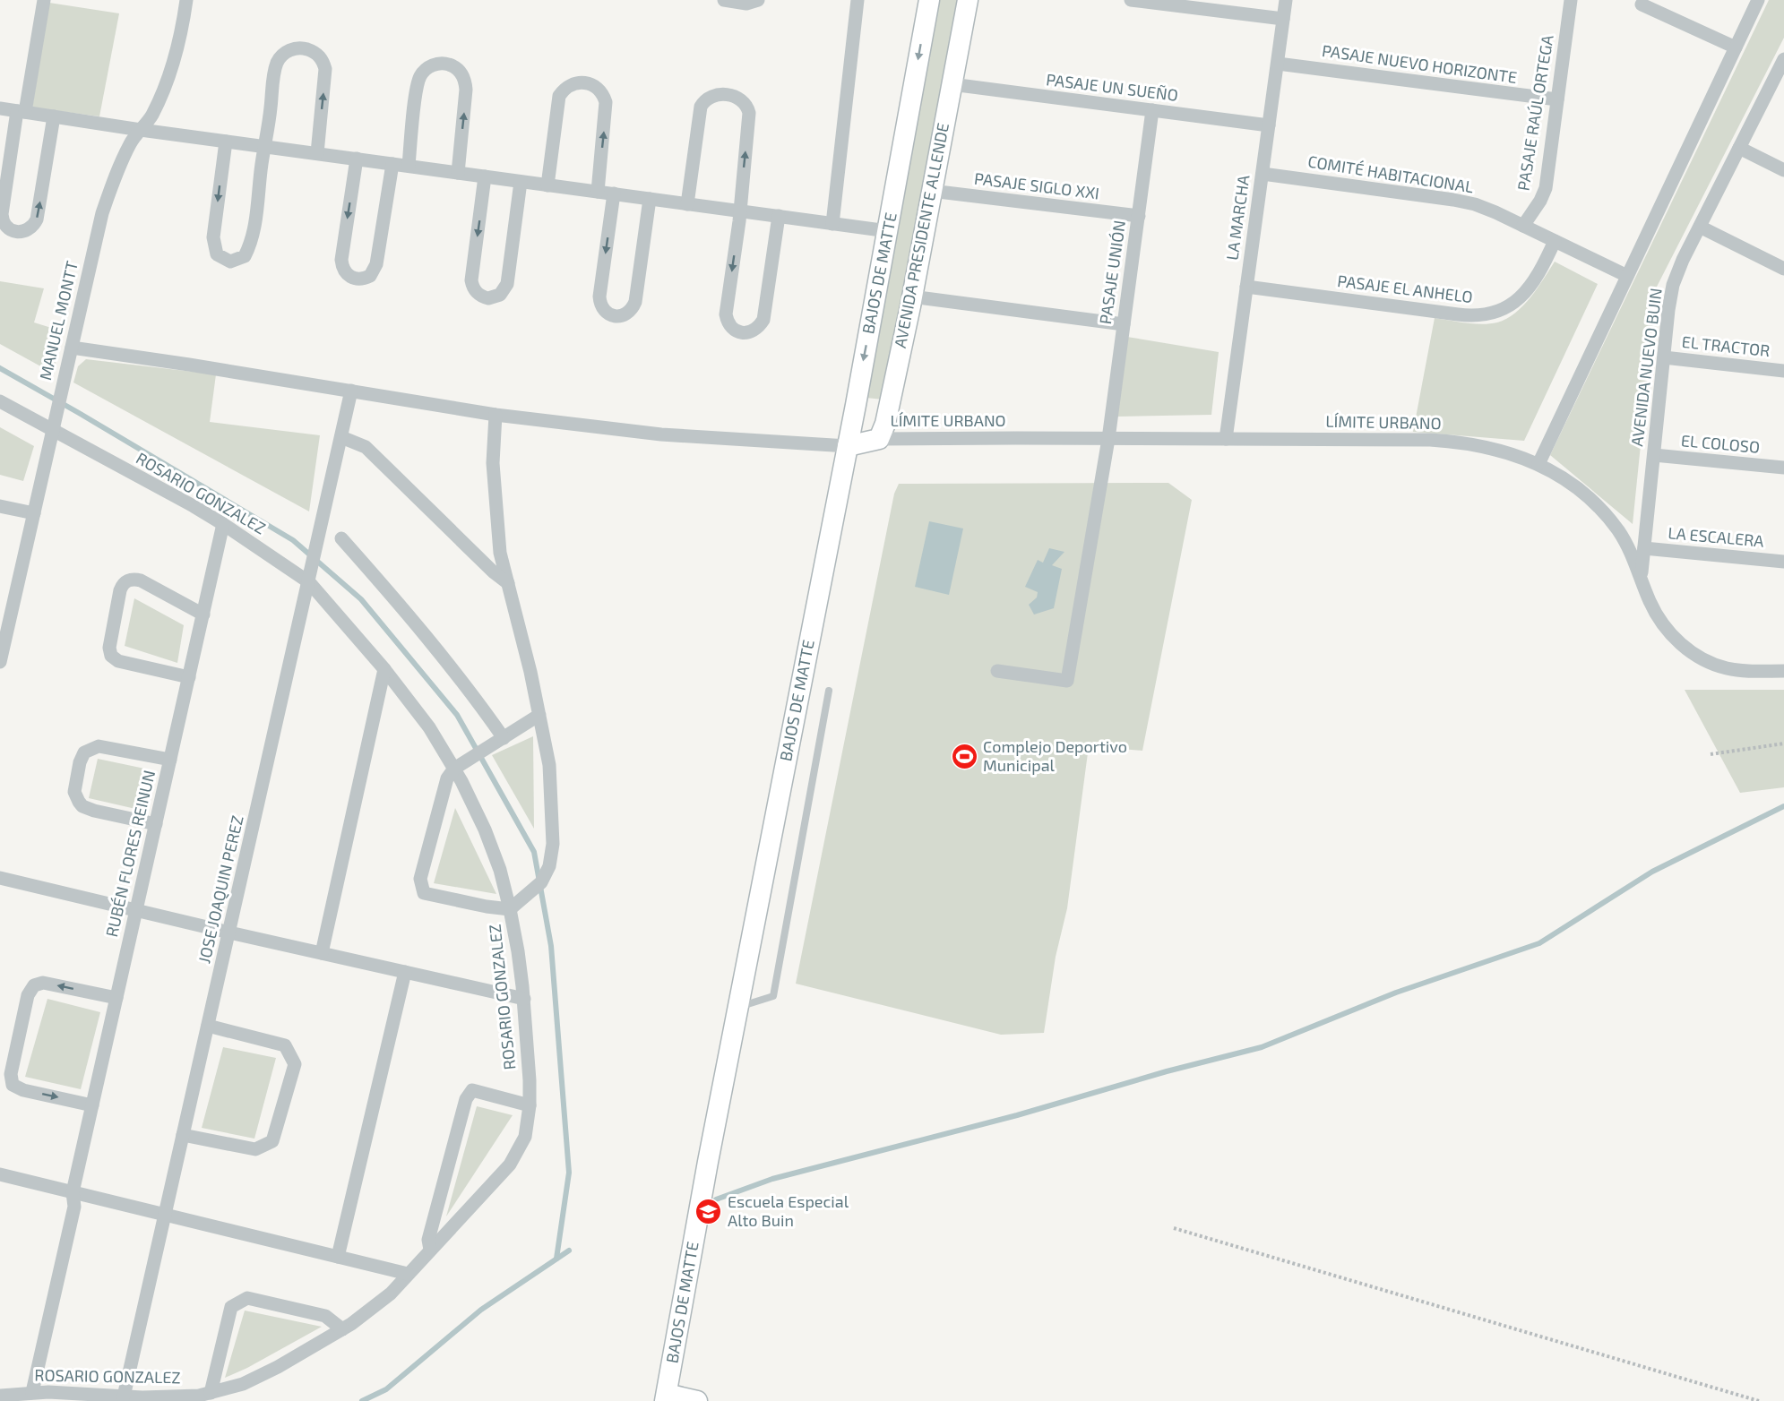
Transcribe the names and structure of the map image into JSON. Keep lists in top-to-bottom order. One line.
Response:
{"streets":{"main road":["AVENIDA PRESIDENTE ALLENDE","BAJOS DE MATTE"],"street":["PASAJE NUEVO HORIZONTE","PASAJE UN SUEÑO","PASAJE RAÚL ORTEGA","COMITÉ HABITACIONAL","PASAJE SIGLO XXI","LA MARCHA","PASAJE UNIÓN","PASAJE EL ANHELO","MANUEL MONTT","EL TRACTOR","AVENIDA NUEVO BUIN","LÍMITE URBANO","EL COLOSO","ROSARIO GONZALEZ","LA ESCALERA","RUBÉN FLORES REINUN","JOSE JOAQUIN PEREZ"]},"crossings":[["PASAJE NUEVO HORIZONTE","PASAJE RAÚL ORTEGA"],["PASAJE NUEVO HORIZONTE","LA MARCHA"],["PASAJE UN SUEÑO","LA MARCHA"],["PASAJE UN SUEÑO","AVENIDA PRESIDENTE ALLENDE"],["PASAJE UN SUEÑO","PASAJE UNIÓN"],["PASAJE RAÚL ORTEGA","COMITÉ HABITACIONAL"],["COMITÉ HABITACIONAL","LA MARCHA"],["COMITÉ HABITACIONAL","PASAJE EL ANHELO"],["COMITÉ HABITACIONAL","AVENIDA NUEVO BUIN"],["PASAJE SIGLO XXI","AVENIDA PRESIDENTE ALLENDE"],["PASAJE SIGLO XXI","PASAJE UNIÓN"],["LA MARCHA","PASAJE EL ANHELO"],["LA MARCHA","LÍMITE URBANO"],["AVENIDA PRESIDENTE ALLENDE","LÍMITE URBANO"],["PASAJE UNIÓN","LÍMITE URBANO"],["MANUEL MONTT","ROSARIO GONZALEZ"],["EL TRACTOR","AVENIDA NUEVO BUIN"],["AVENIDA NUEVO BUIN","LÍMITE URBANO"],["AVENIDA NUEVO BUIN","EL COLOSO"],["AVENIDA NUEVO BUIN","LA ESCALERA"],["ROSARIO GONZALEZ","RUBÉN FLORES REINUN"],["ROSARIO GONZALEZ","JOSE JOAQUIN PEREZ"]],"places":{"sports":["Complejo Deportivo Municipal"],"school or university":["Escuela Especial Alto Buin"]}}
